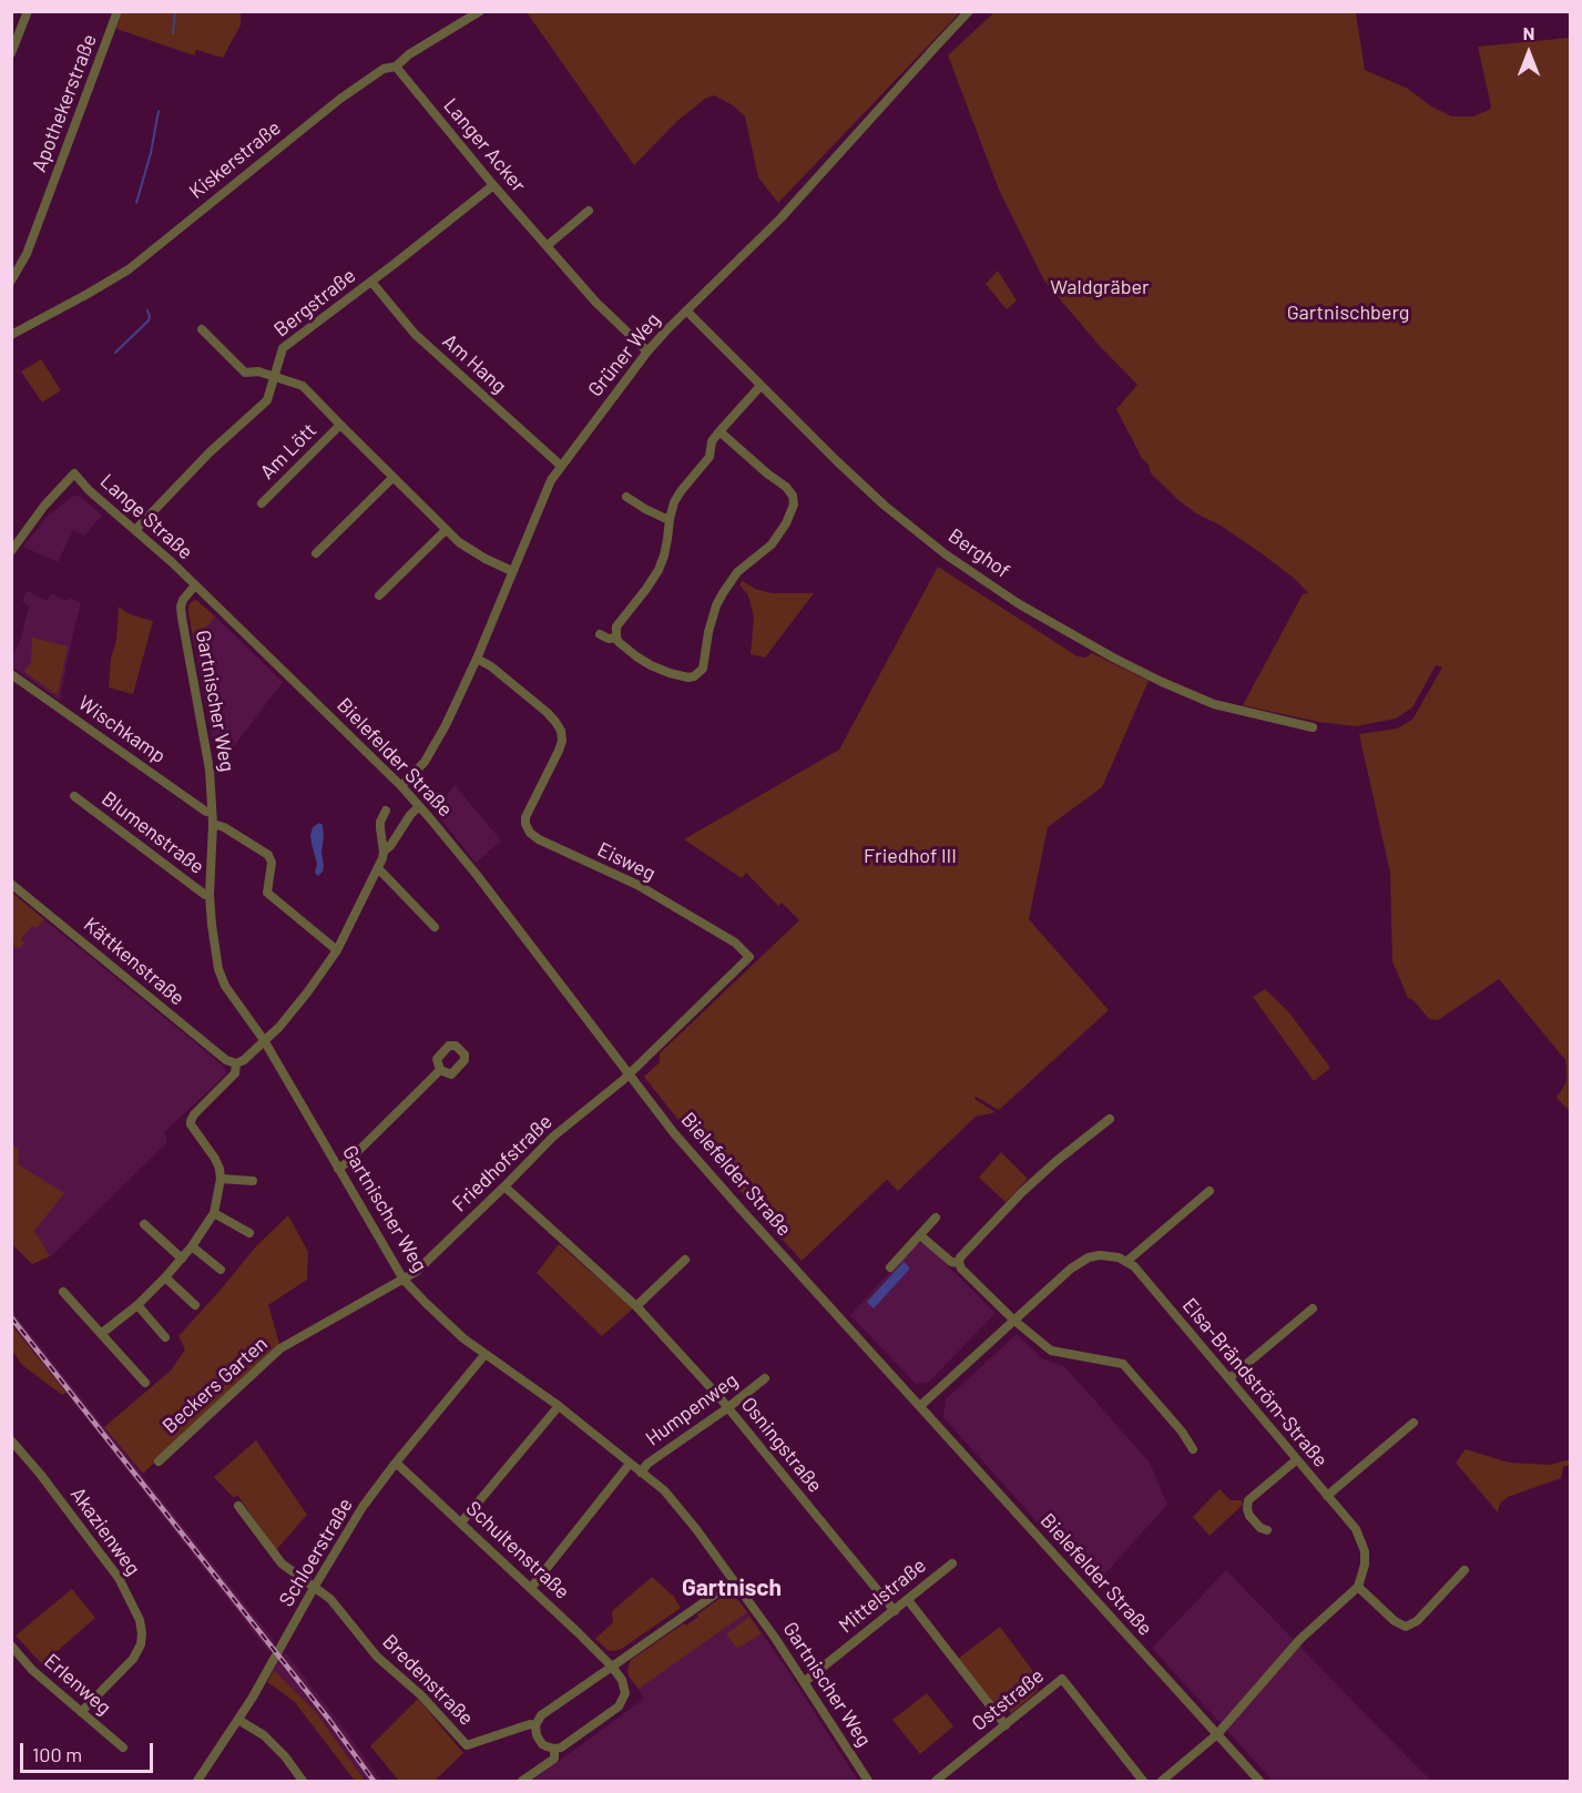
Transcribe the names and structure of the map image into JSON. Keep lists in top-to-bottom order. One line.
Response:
{"streets":{"street":["Apothekerstraße","Langer Acker","Kiskerstraße","Bergstraße","Grüner Weg","Am Hang","Am Lött","Lange Straße","Berghof","Gartnischer Weg","Wischkamp","Bielefelder Straße","Blumenstraße","Eisweg","Kättkenstraße","Friedhofstraße","Elsa-Brändström-Straße","Beckers Garten","Humpenweg","Osningstraße","Akazienweg","Schultenstraße","Schloerstraße","Mittelstraße","Bredenstraße","Erlenweg","Oststraße"]},"crossings":[["Langer Acker","Kiskerstraße"],["Langer Acker","Bergstraße"],["Langer Acker","Grüner Weg"],["Bergstraße","Am Hang"],["Bergstraße","Am Lött"],["Bergstraße","Lange Straße"],["Grüner Weg","Am Hang"],["Grüner Weg","Am Lött"],["Grüner Weg","Berghof"],["Grüner Weg","Bielefelder Straße"],["Grüner Weg","Eisweg"],["Lange Straße","Gartnischer Weg"],["Lange Straße","Bielefelder Straße"],["Gartnischer Weg","Wischkamp"],["Gartnischer Weg","Bielefelder Straße"],["Gartnischer Weg","Blumenstraße"],["Gartnischer Weg","Friedhofstraße"],["Gartnischer Weg","Beckers Garten"],["Gartnischer Weg","Humpenweg"],["Gartnischer Weg","Schloerstraße"],["Gartnischer Weg","Mittelstraße"],["Bielefelder Straße","Eisweg"],["Bielefelder Straße","Friedhofstraße"],["Eisweg","Friedhofstraße"],["Friedhofstraße","Beckers Garten"],["Friedhofstraße","Osningstraße"],["Humpenweg","Osningstraße"],["Humpenweg","Schultenstraße"],["Osningstraße","Mittelstraße"],["Akazienweg","Erlenweg"],["Schultenstraße","Schloerstraße"],["Schloerstraße","Bredenstraße"]],"districts":["Gartnisch"],"parks":["Waldgräber","Gartnischberg","Friedhof III"],"scale_bar":"100 m","north":"top"}
